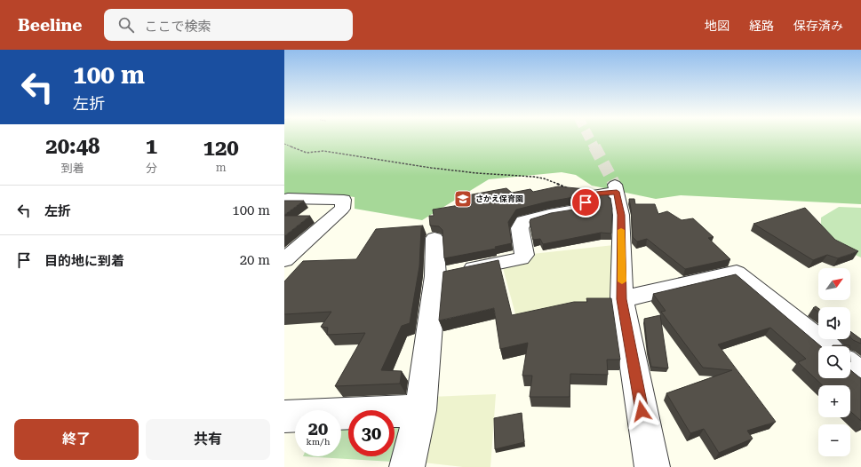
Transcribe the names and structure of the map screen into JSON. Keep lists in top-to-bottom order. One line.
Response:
{"places":{"school or university":["さかえ保育園"]},"north":"top right","page":{"header":"Beeline","search":"ここで検索","nav":["地図","経路","保存済み"],"turn":["100 m","左折"],"eta":["20:48","到着","1","分","120","m"],"list":[{"name":"左折","value":"100 m"},{"name":"目的地に到着","value":"20 m"}],"map_buttons":["+","−"],"speed":"20 km/h","limit":"30","buttons":["終了","共有"]}}
